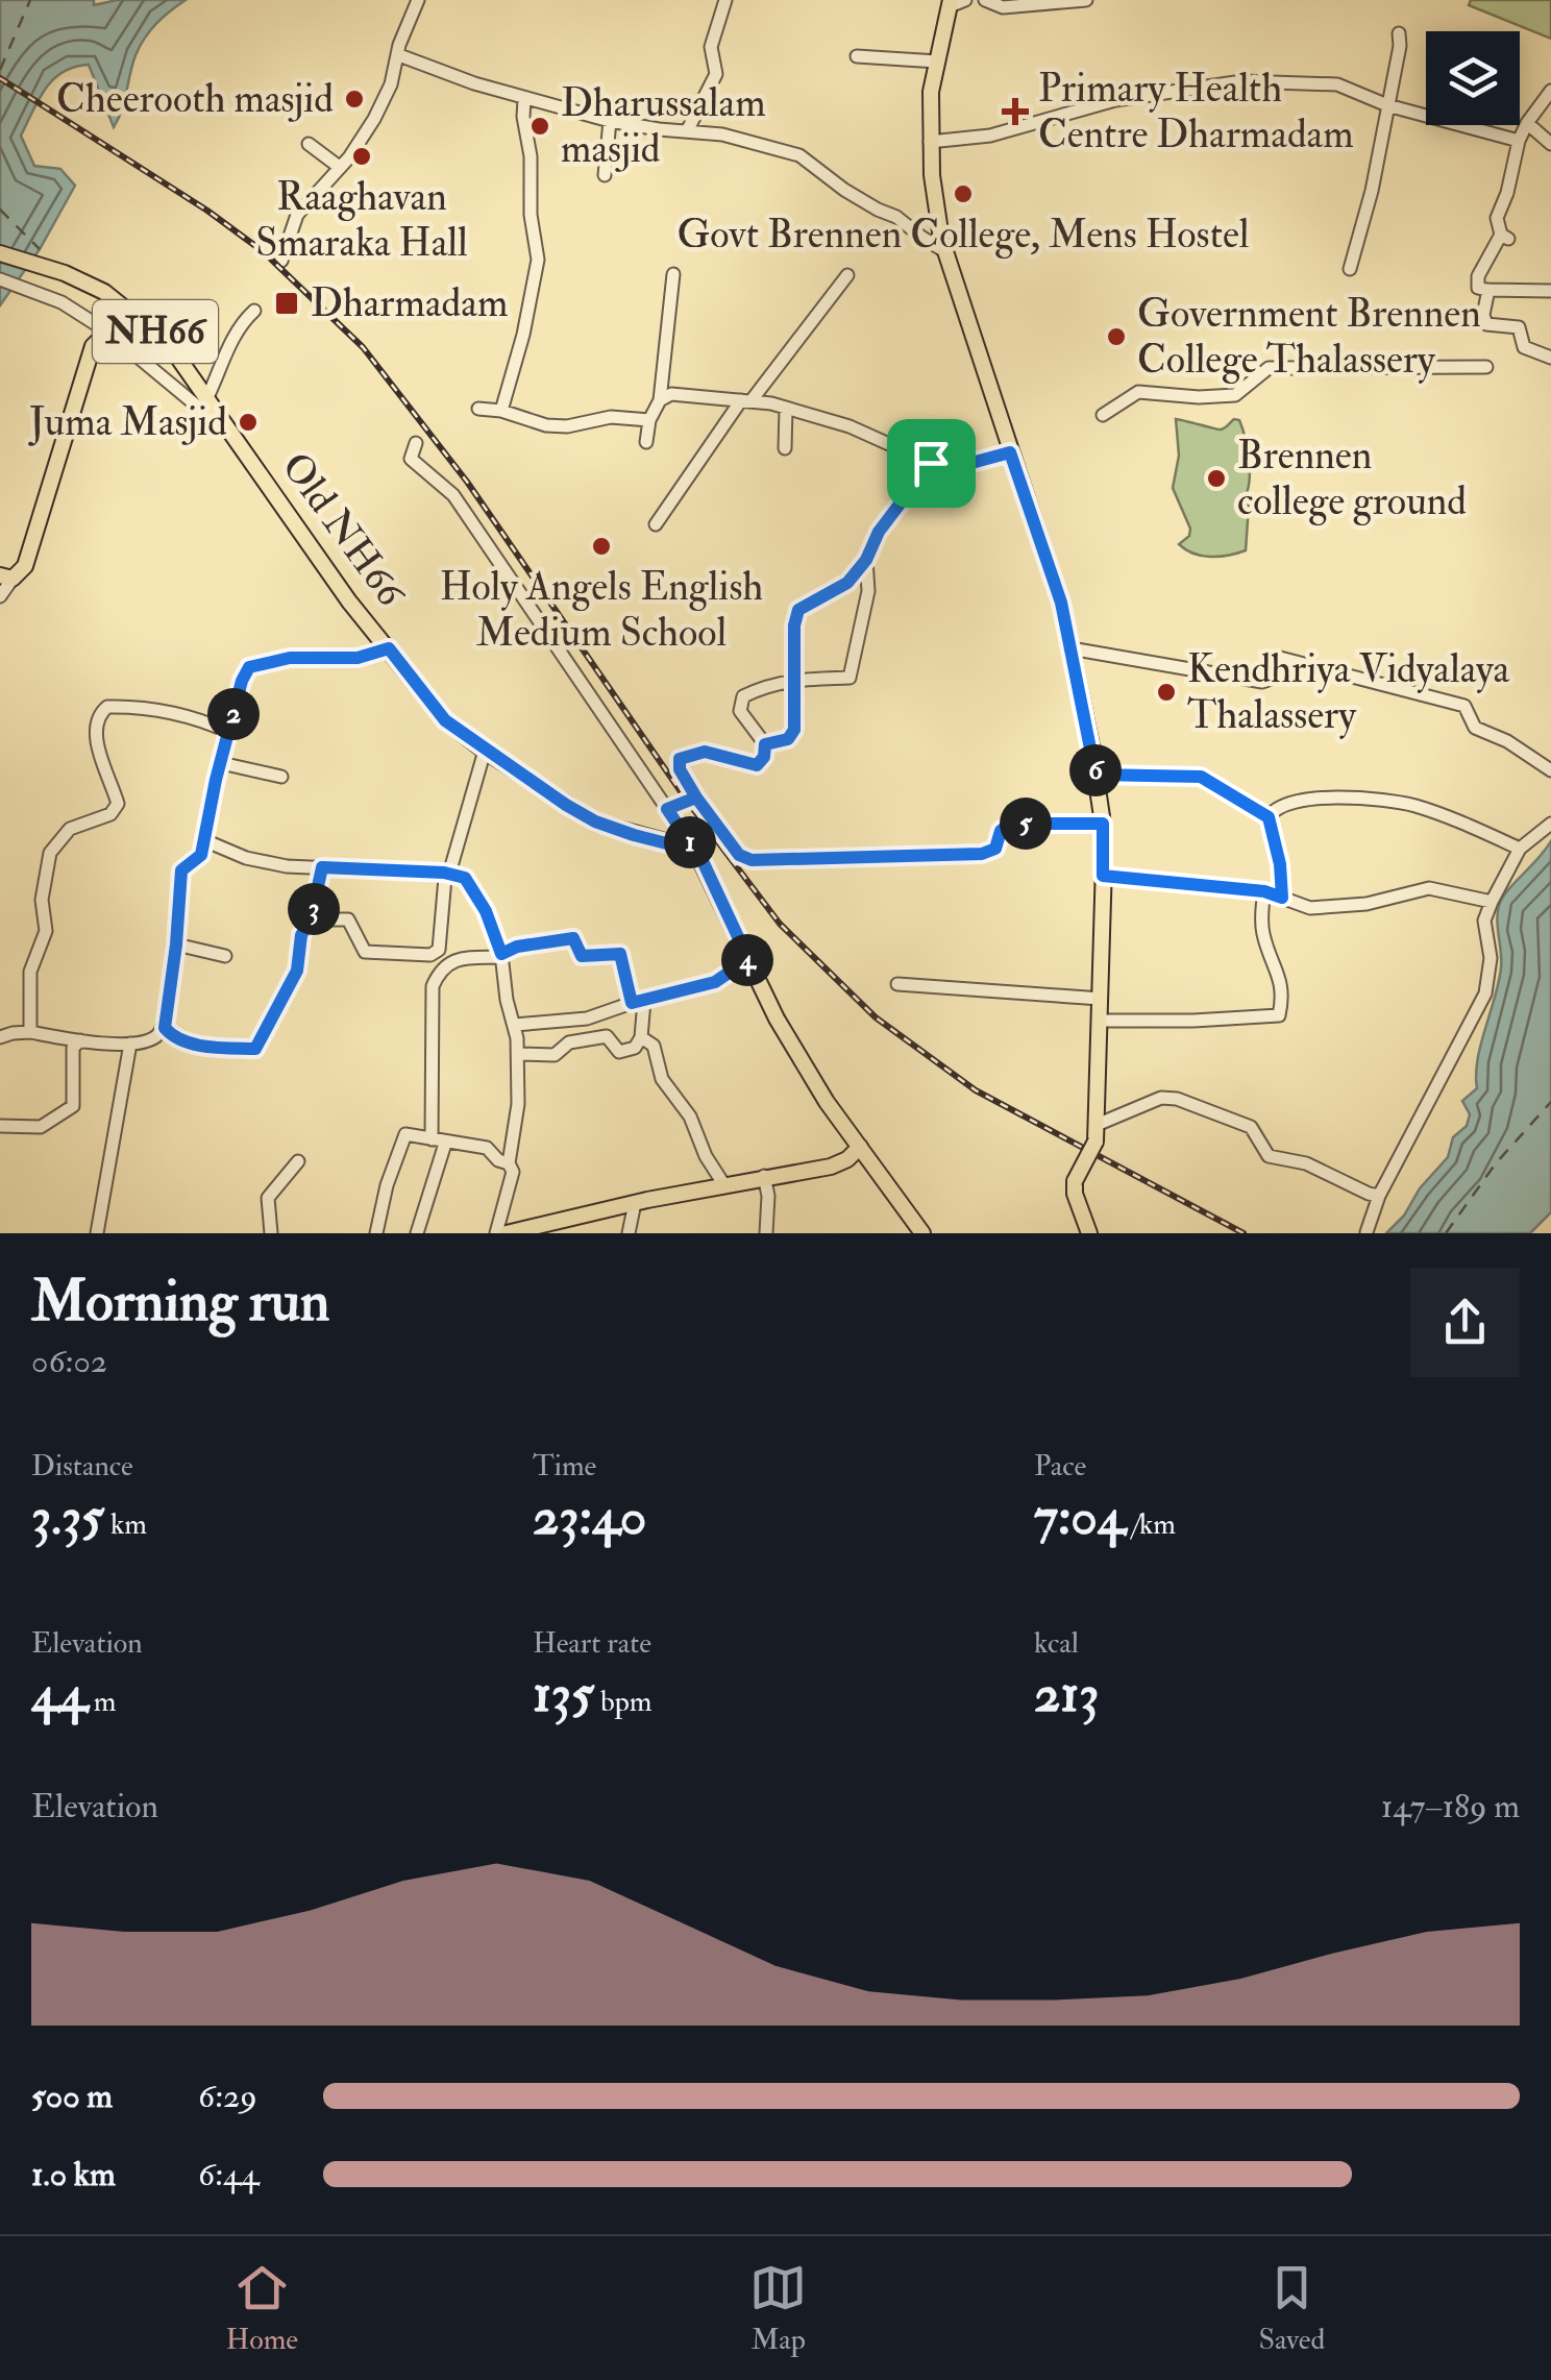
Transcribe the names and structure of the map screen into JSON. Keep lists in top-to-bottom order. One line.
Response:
{"streets":{"main road":["NH66","Old NH66"]},"places":{"other":["Cheerooth masjid","Dharussalam masjid","Raaghavan Smaraka Hall","Govt Brennen College, Mens Hostel","Government Brennen College Thalassery","Juma Masjid","Brennen college ground","Holy Angels English Medium School","Kendhriya Vidyalaya Thalassery"],"health":["Primary Health Centre Dharmadam"],"transit":["Dharmadam"]},"page":{"pins":["2","6","5","1","3","4"],"heading":["Morning run","06:02"],"stats":[["Distance","3.35 km"],["Time","23:40"],["Pace","7:04 /km"],["Elevation","44 m"],["Heart rate","135 bpm"],["kcal","213"]],"chart":["Elevation","147–189 m"],"list":[{"name":"500 m","note":"6:29"},{"name":"1.0 km","note":"6:44"}],"tabs":["Home","Map","Saved"]}}
